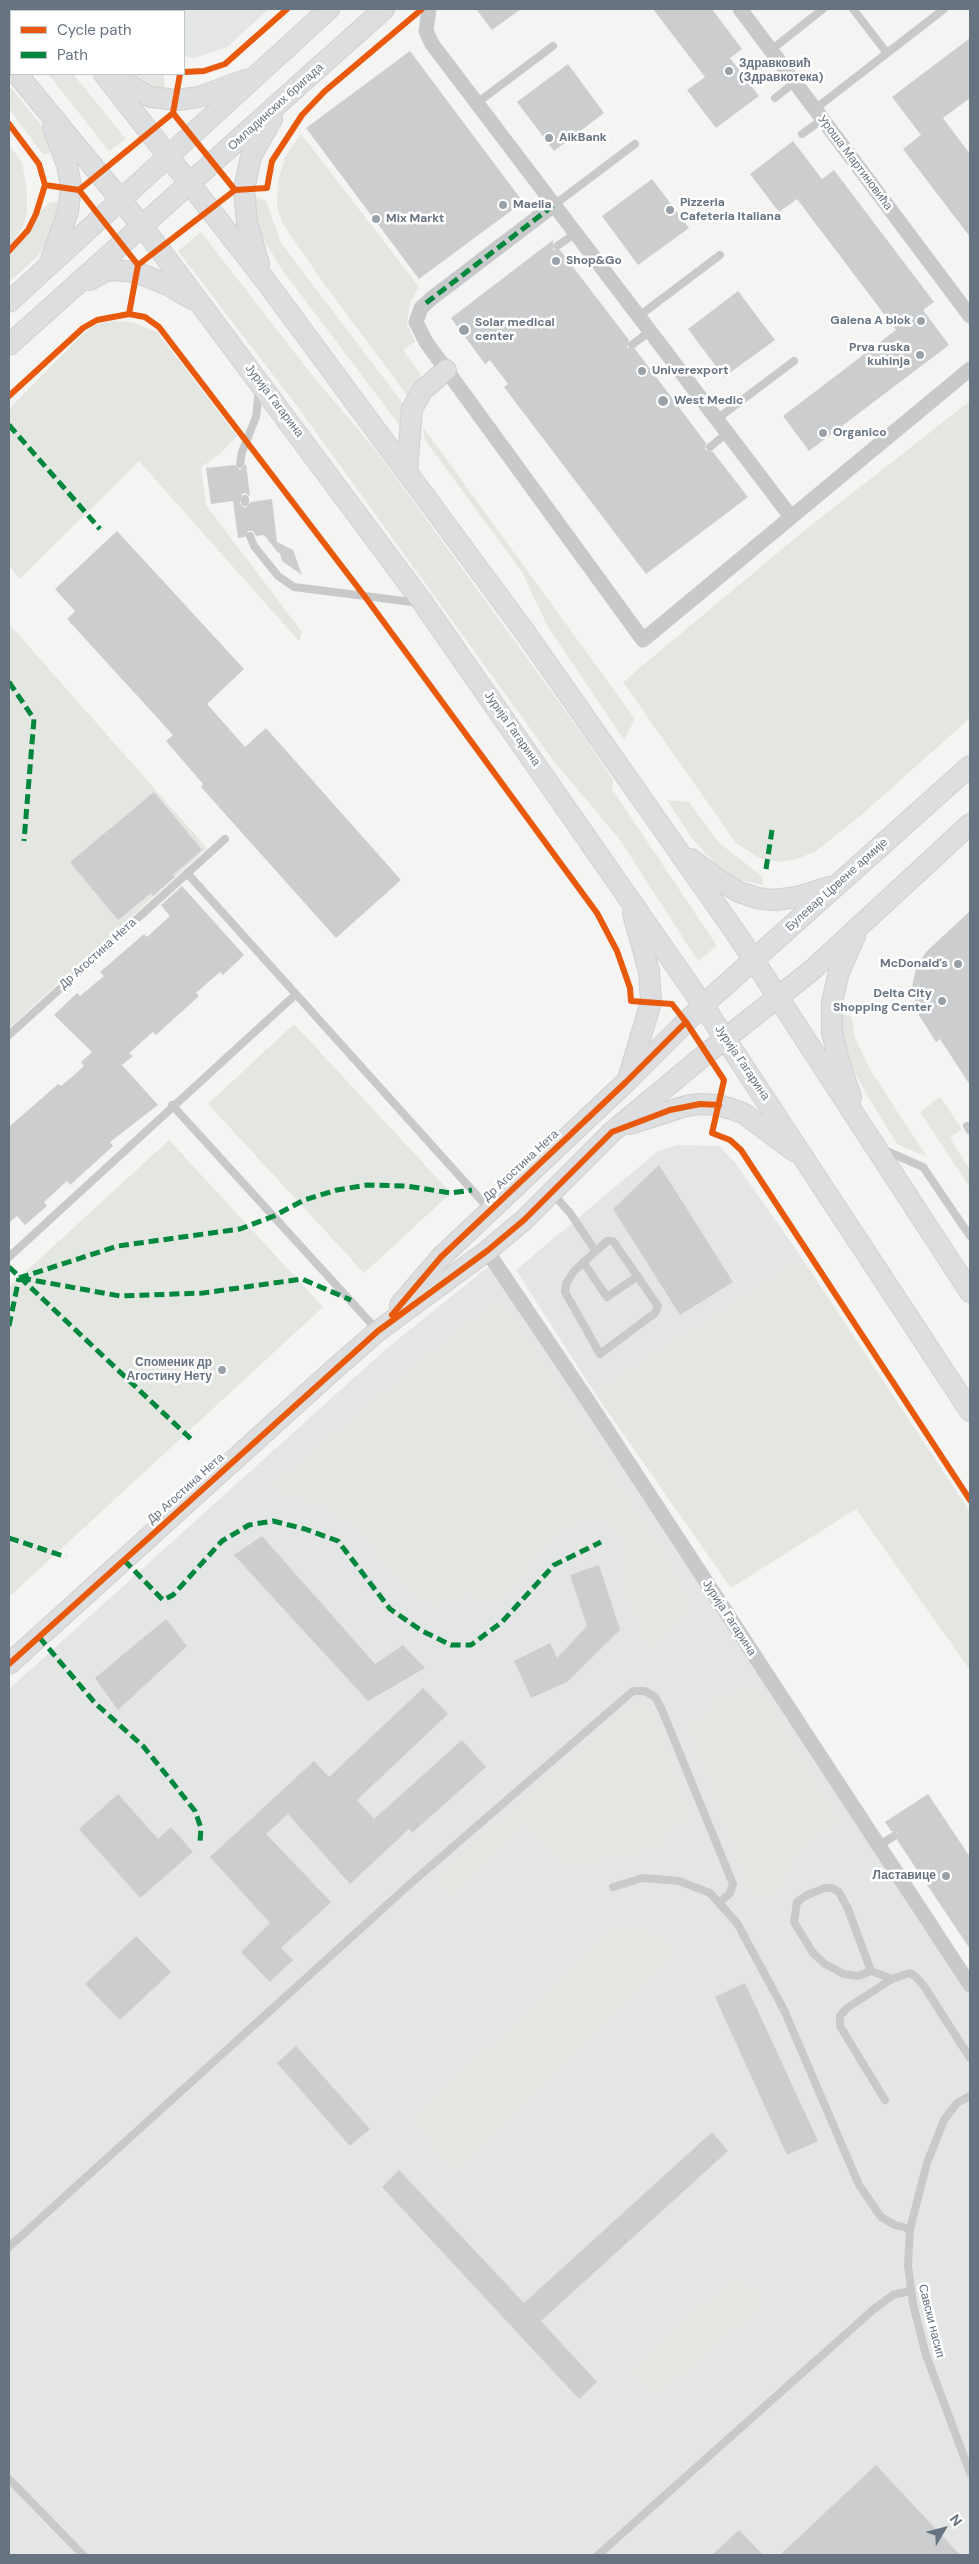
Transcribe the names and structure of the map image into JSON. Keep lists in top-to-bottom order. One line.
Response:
{"streets":{"main road":["Омладинских бригада","Јурија Гагарина","Булевар Црвене армије","Др Агостина Нета"],"street":["Уроша Мартиновића"],"lane":["Савски насип"]},"crossings":[["Омладинских бригада","Јурија Гагарина"],["Јурија Гагарина","Булевар Црвене армије"],["Јурија Гагарина","Др Агостина Нета"],["Булевар Црвене армије","Др Агостина Нета"]],"places":["Здравковић (Здравкотека)","AikBank","Maelia","Pizzeria Cafeteria Italiana","Mix Markt","Shop&Go","Galena A blok","Solar medical center","Prva ruska kuhinja","Univerexport","West Medic","Organico","McDonald's","Delta City Shopping Center","Споменик др Агостину Нету","Ластавице"],"legend":["Cycle path","Path"],"north":"top right"}
